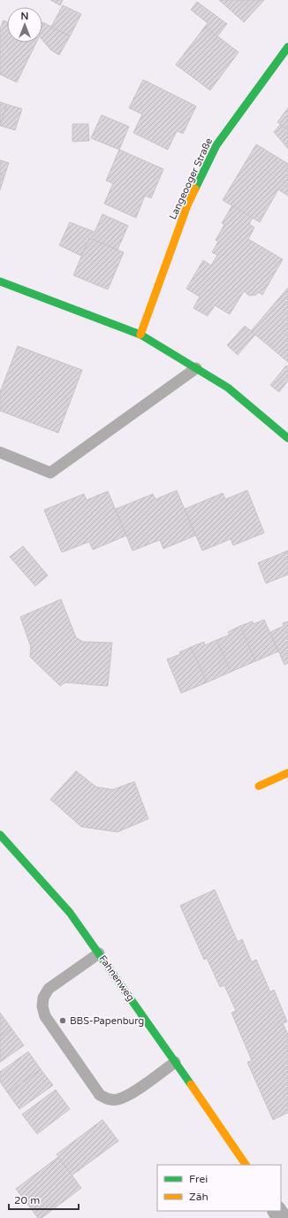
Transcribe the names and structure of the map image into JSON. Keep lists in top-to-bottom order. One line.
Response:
{"streets":{"street":["Langeooger Straße","Fahnenweg"]},"places":["BBS-Papenburg"],"legend":["Frei","Zäh"],"scale_bar":"20 m","north":"top"}
